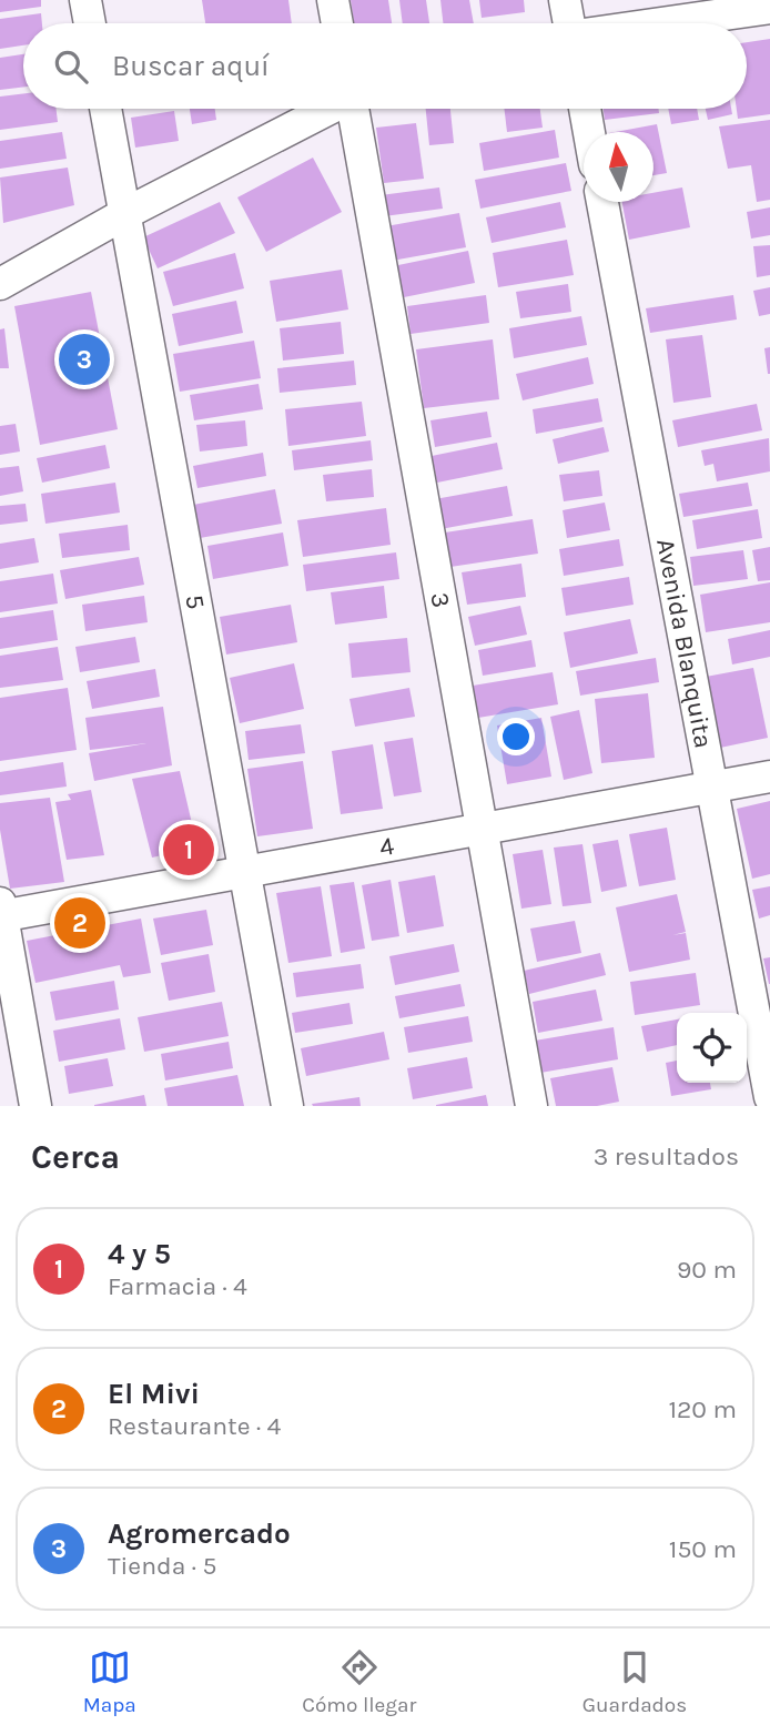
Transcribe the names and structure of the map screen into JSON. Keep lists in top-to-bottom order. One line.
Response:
{"streets":{"street":["5","3","Avenida Blanquita","4"]},"crossings":[["5","4"],["3","4"],["Avenida Blanquita","4"]],"north":"top","page":{"search":"Buscar aquí","pins":["3","1","2"],"heading":["Cerca","3 resultados"],"list":[{"mark":"1","name":"4 y 5","note":"Farmacia · 4","value":"90 m"},{"mark":"2","name":"El Mivi","note":"Restaurante · 4","value":"120 m"},{"mark":"3","name":"Agromercado","note":"Tienda · 5","value":"150 m"}],"nav":["Mapa","Cómo llegar","Guardados"]}}
